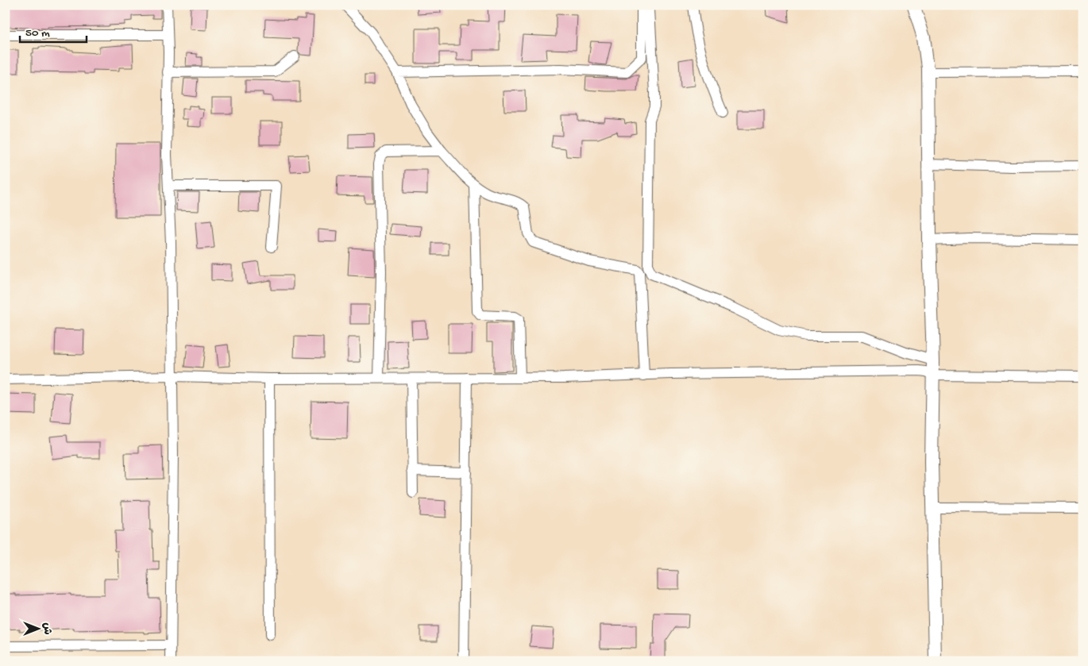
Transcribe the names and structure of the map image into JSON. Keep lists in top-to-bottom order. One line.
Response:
{"scale_bar":"50 m","north":"right"}
